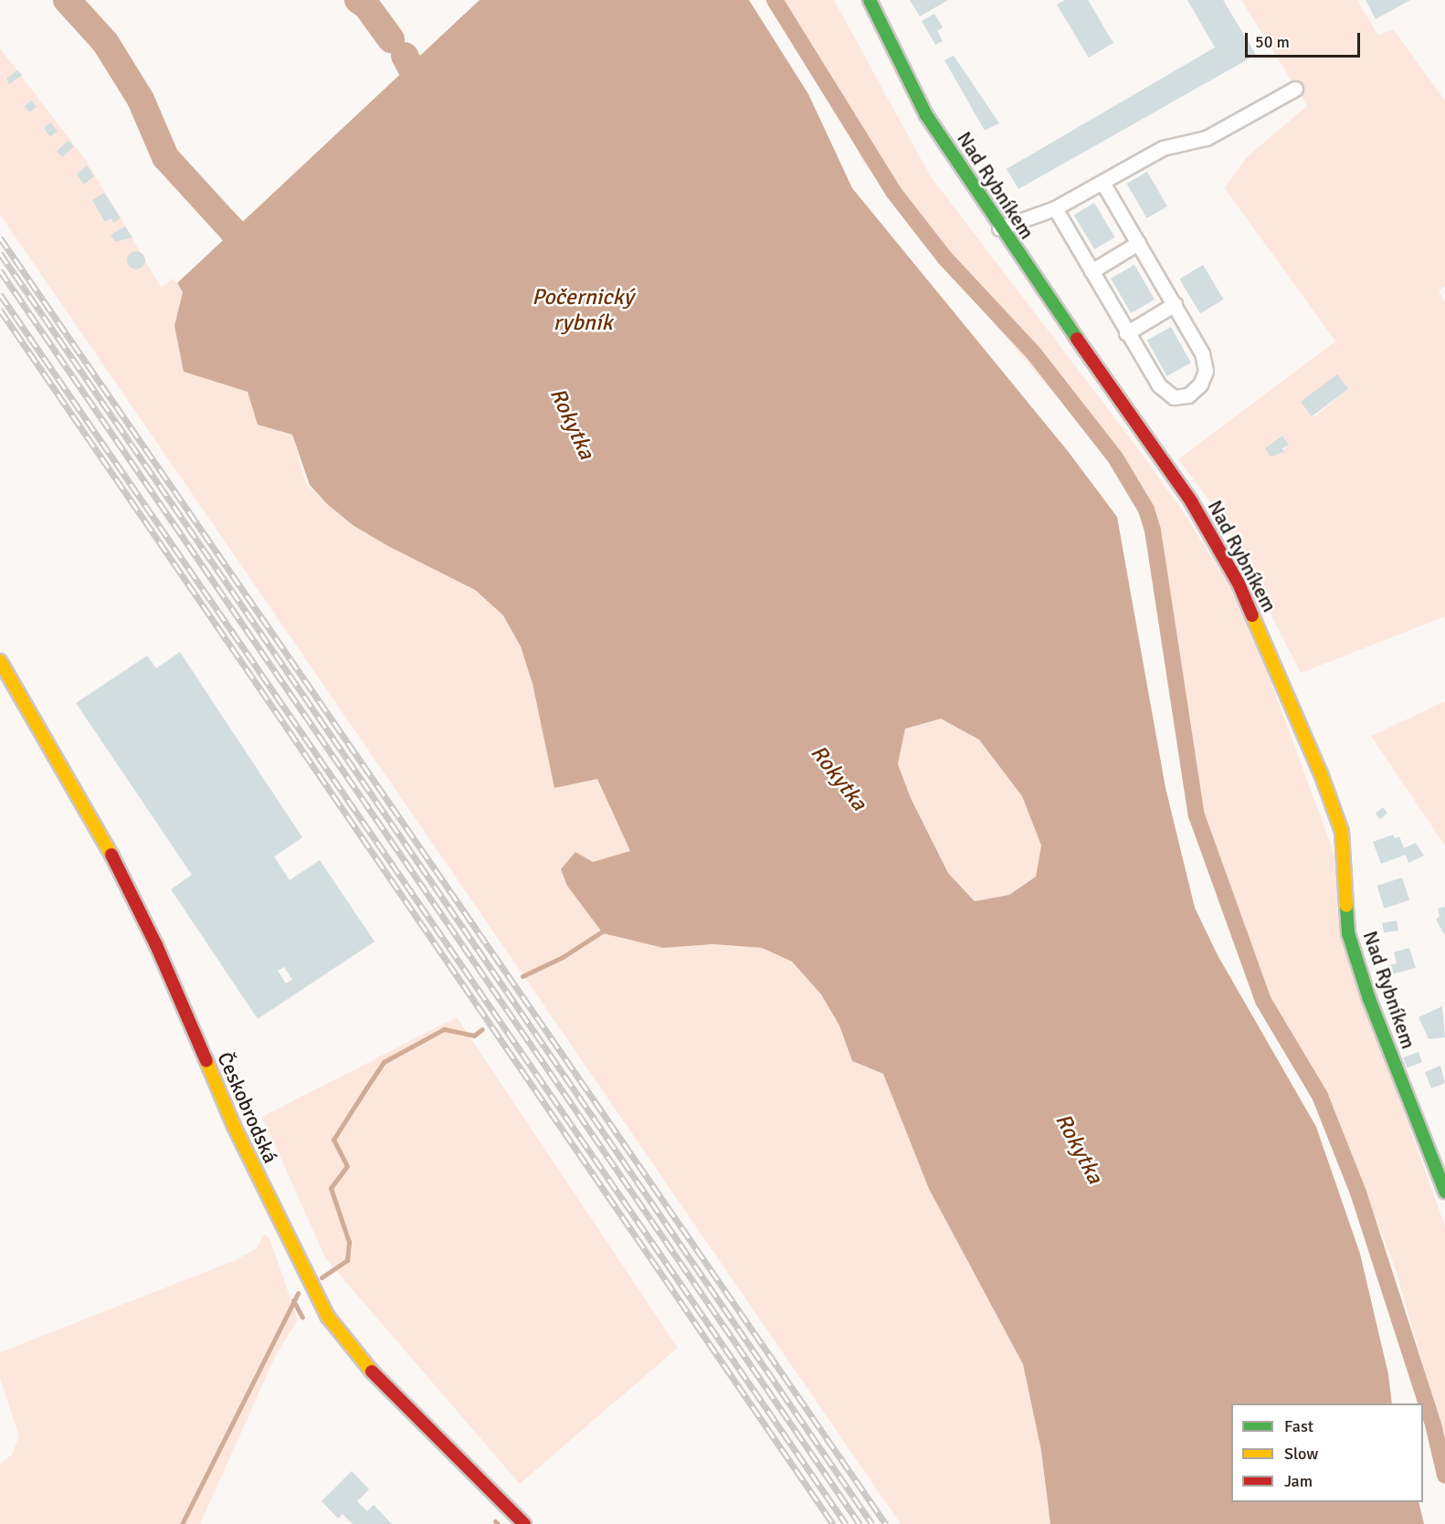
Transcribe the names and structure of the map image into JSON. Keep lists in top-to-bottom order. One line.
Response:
{"streets":{"street":["Nad Rybníkem","Českobrodská"]},"water":["Počernický rybník","Rokytka"],"legend":["Fast","Slow","Jam"],"scale_bar":"50 m"}
